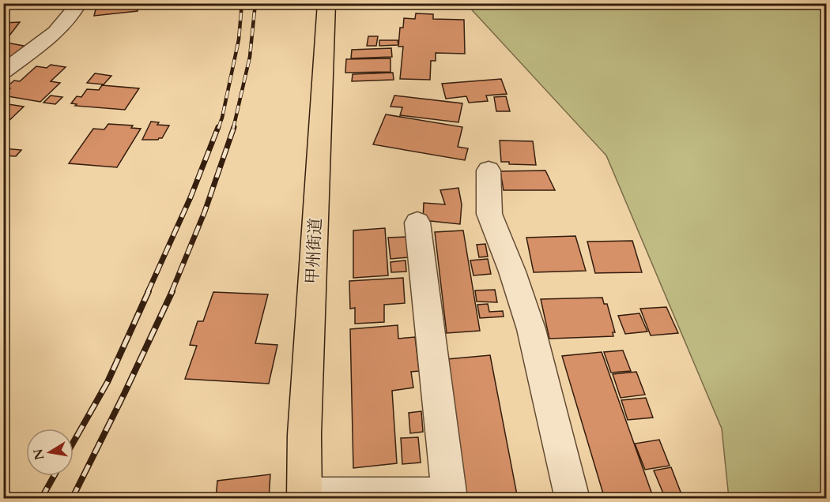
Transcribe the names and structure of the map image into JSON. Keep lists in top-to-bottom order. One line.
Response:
{"streets":{"highway":["甲州街道"]},"north":"left"}
